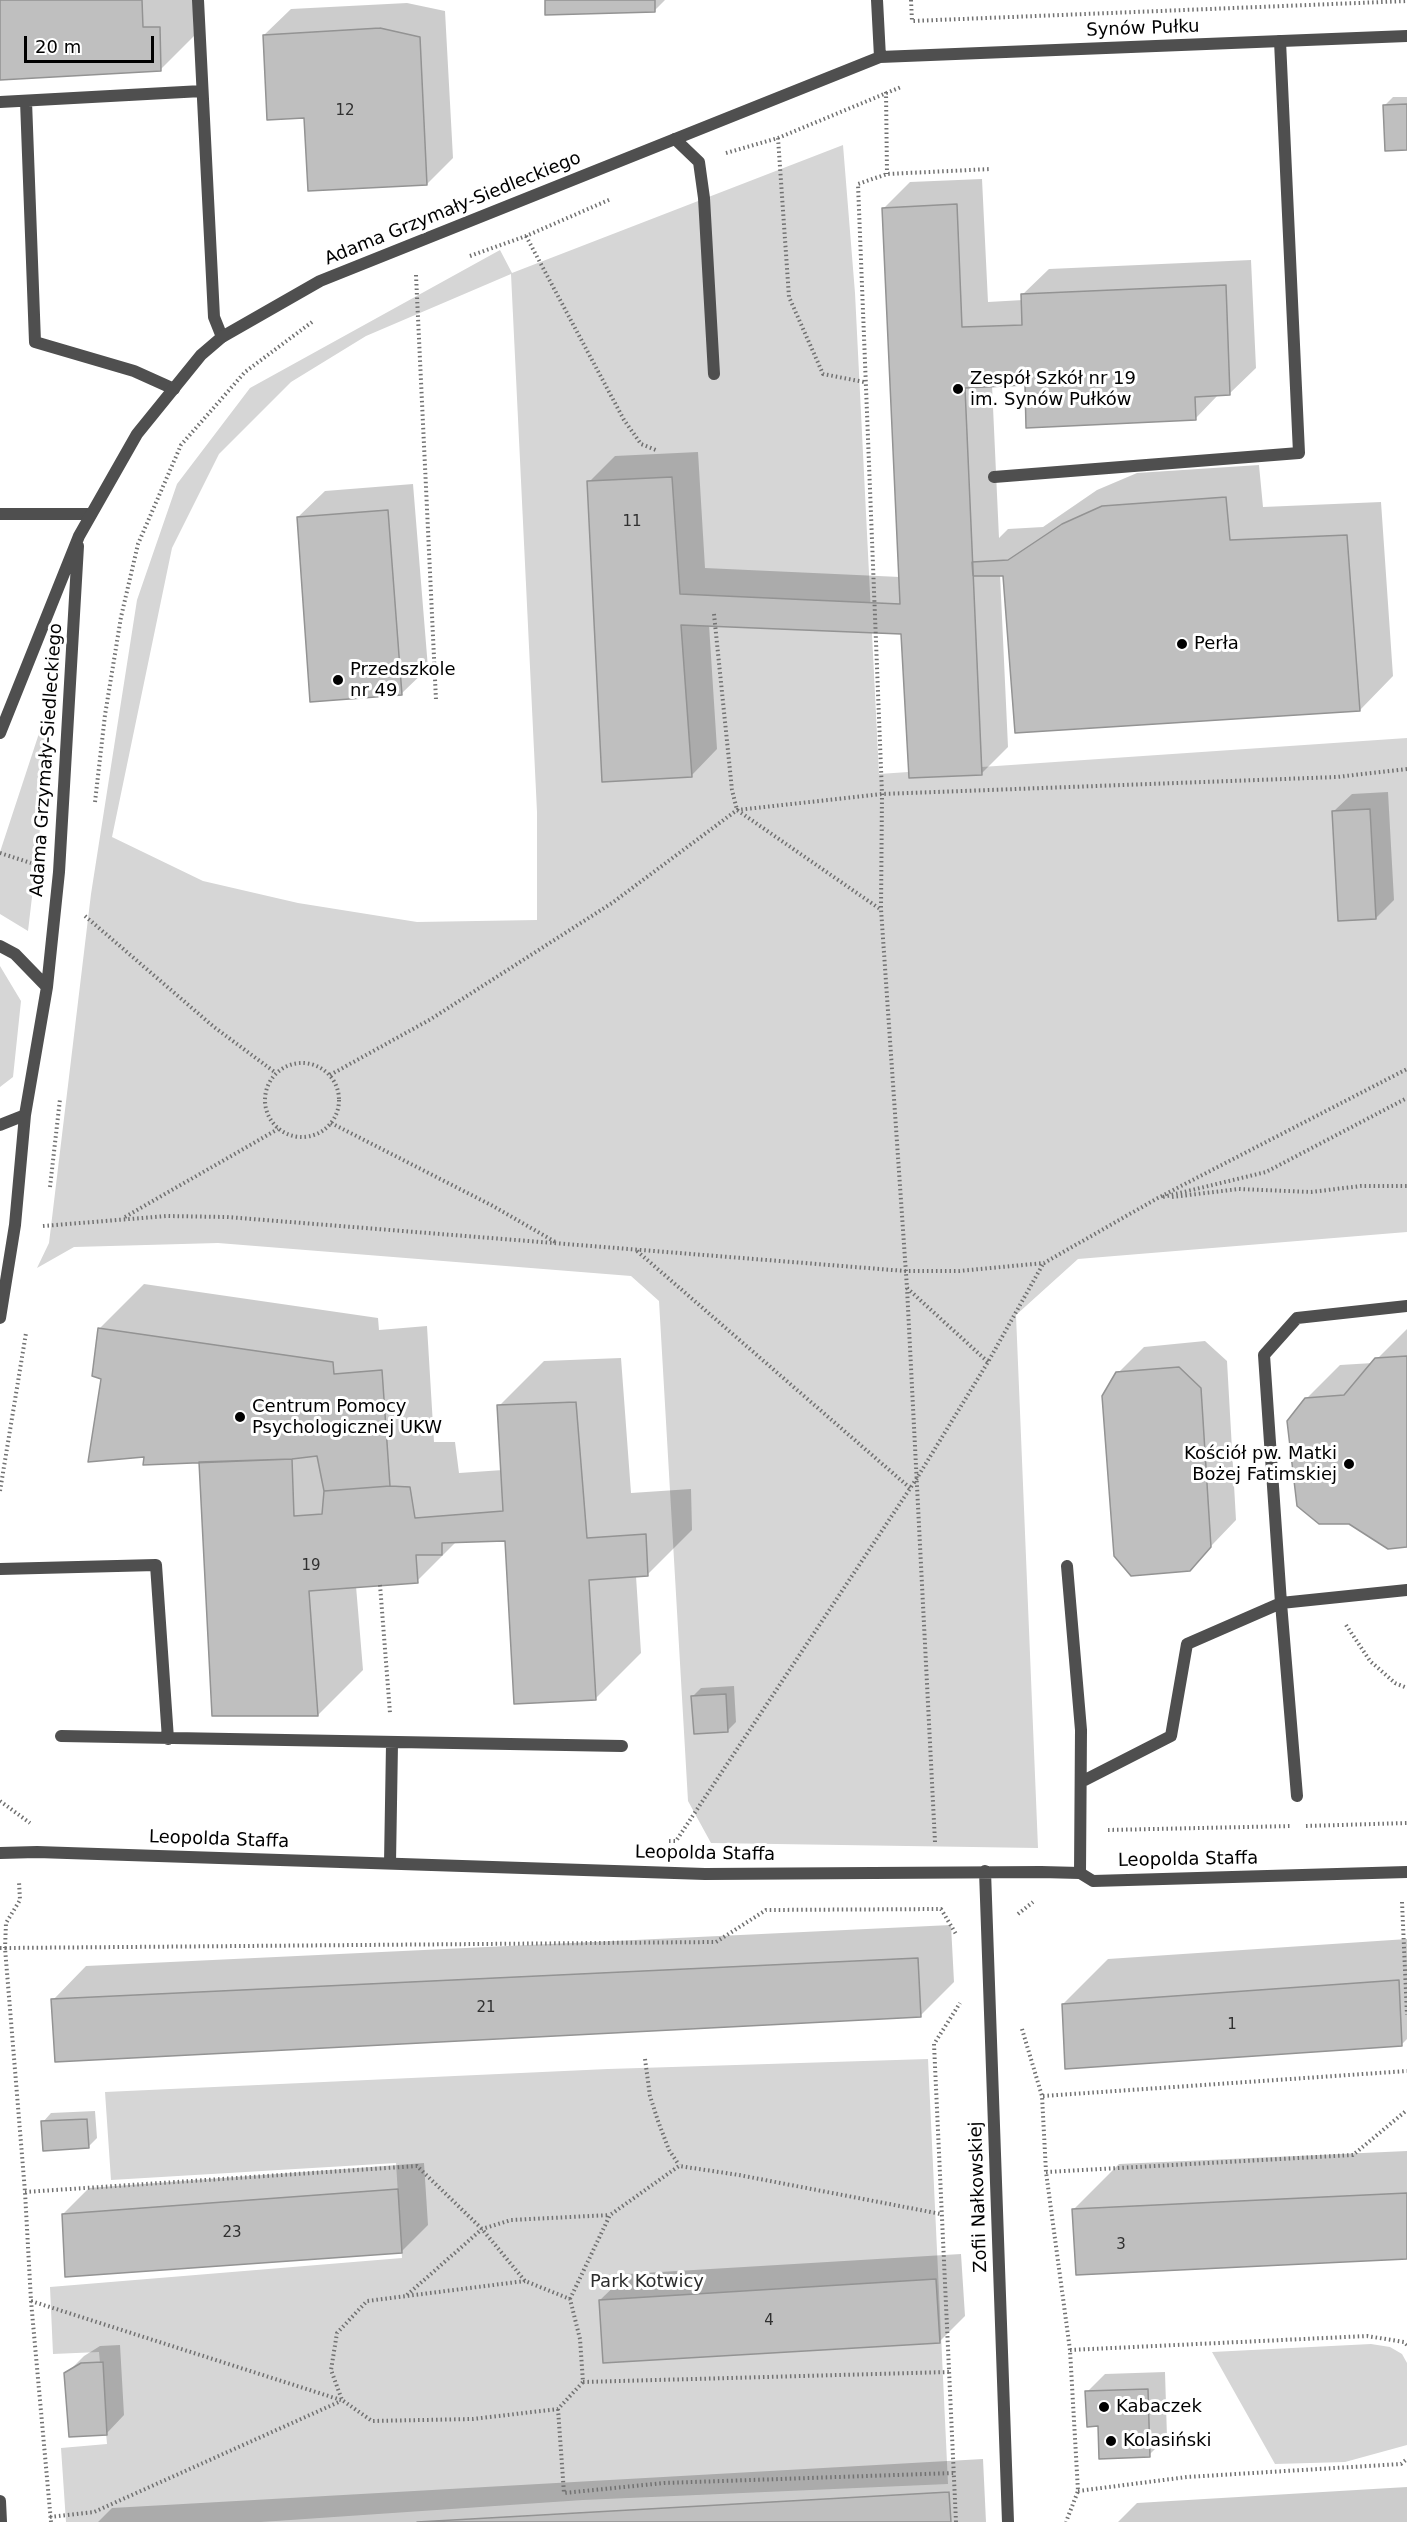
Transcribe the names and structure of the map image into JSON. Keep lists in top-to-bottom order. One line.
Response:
{"streets":{"street":["Synów Pułku","Adama Grzymały-Siedleckiego","Leopolda Staffa","Zofii Nałkowskiej"]},"crossings":[["Synów Pułku","Adama Grzymały-Siedleckiego"],["Leopolda Staffa","Zofii Nałkowskiej"]],"parks":["Park Kotwicy"],"places":["Zespół Szkół nr 19 im. Synów Pułków","Perła","Przedszkole nr 49","Centrum Pomocy Psychologicznej UKW","Kościół pw. Matki Bożej Fatimskiej","Kabaczek","Kolasiński"],"house_numbers":["12","11","19","21","1","23","3","4"],"scale_bar":"20 m"}
